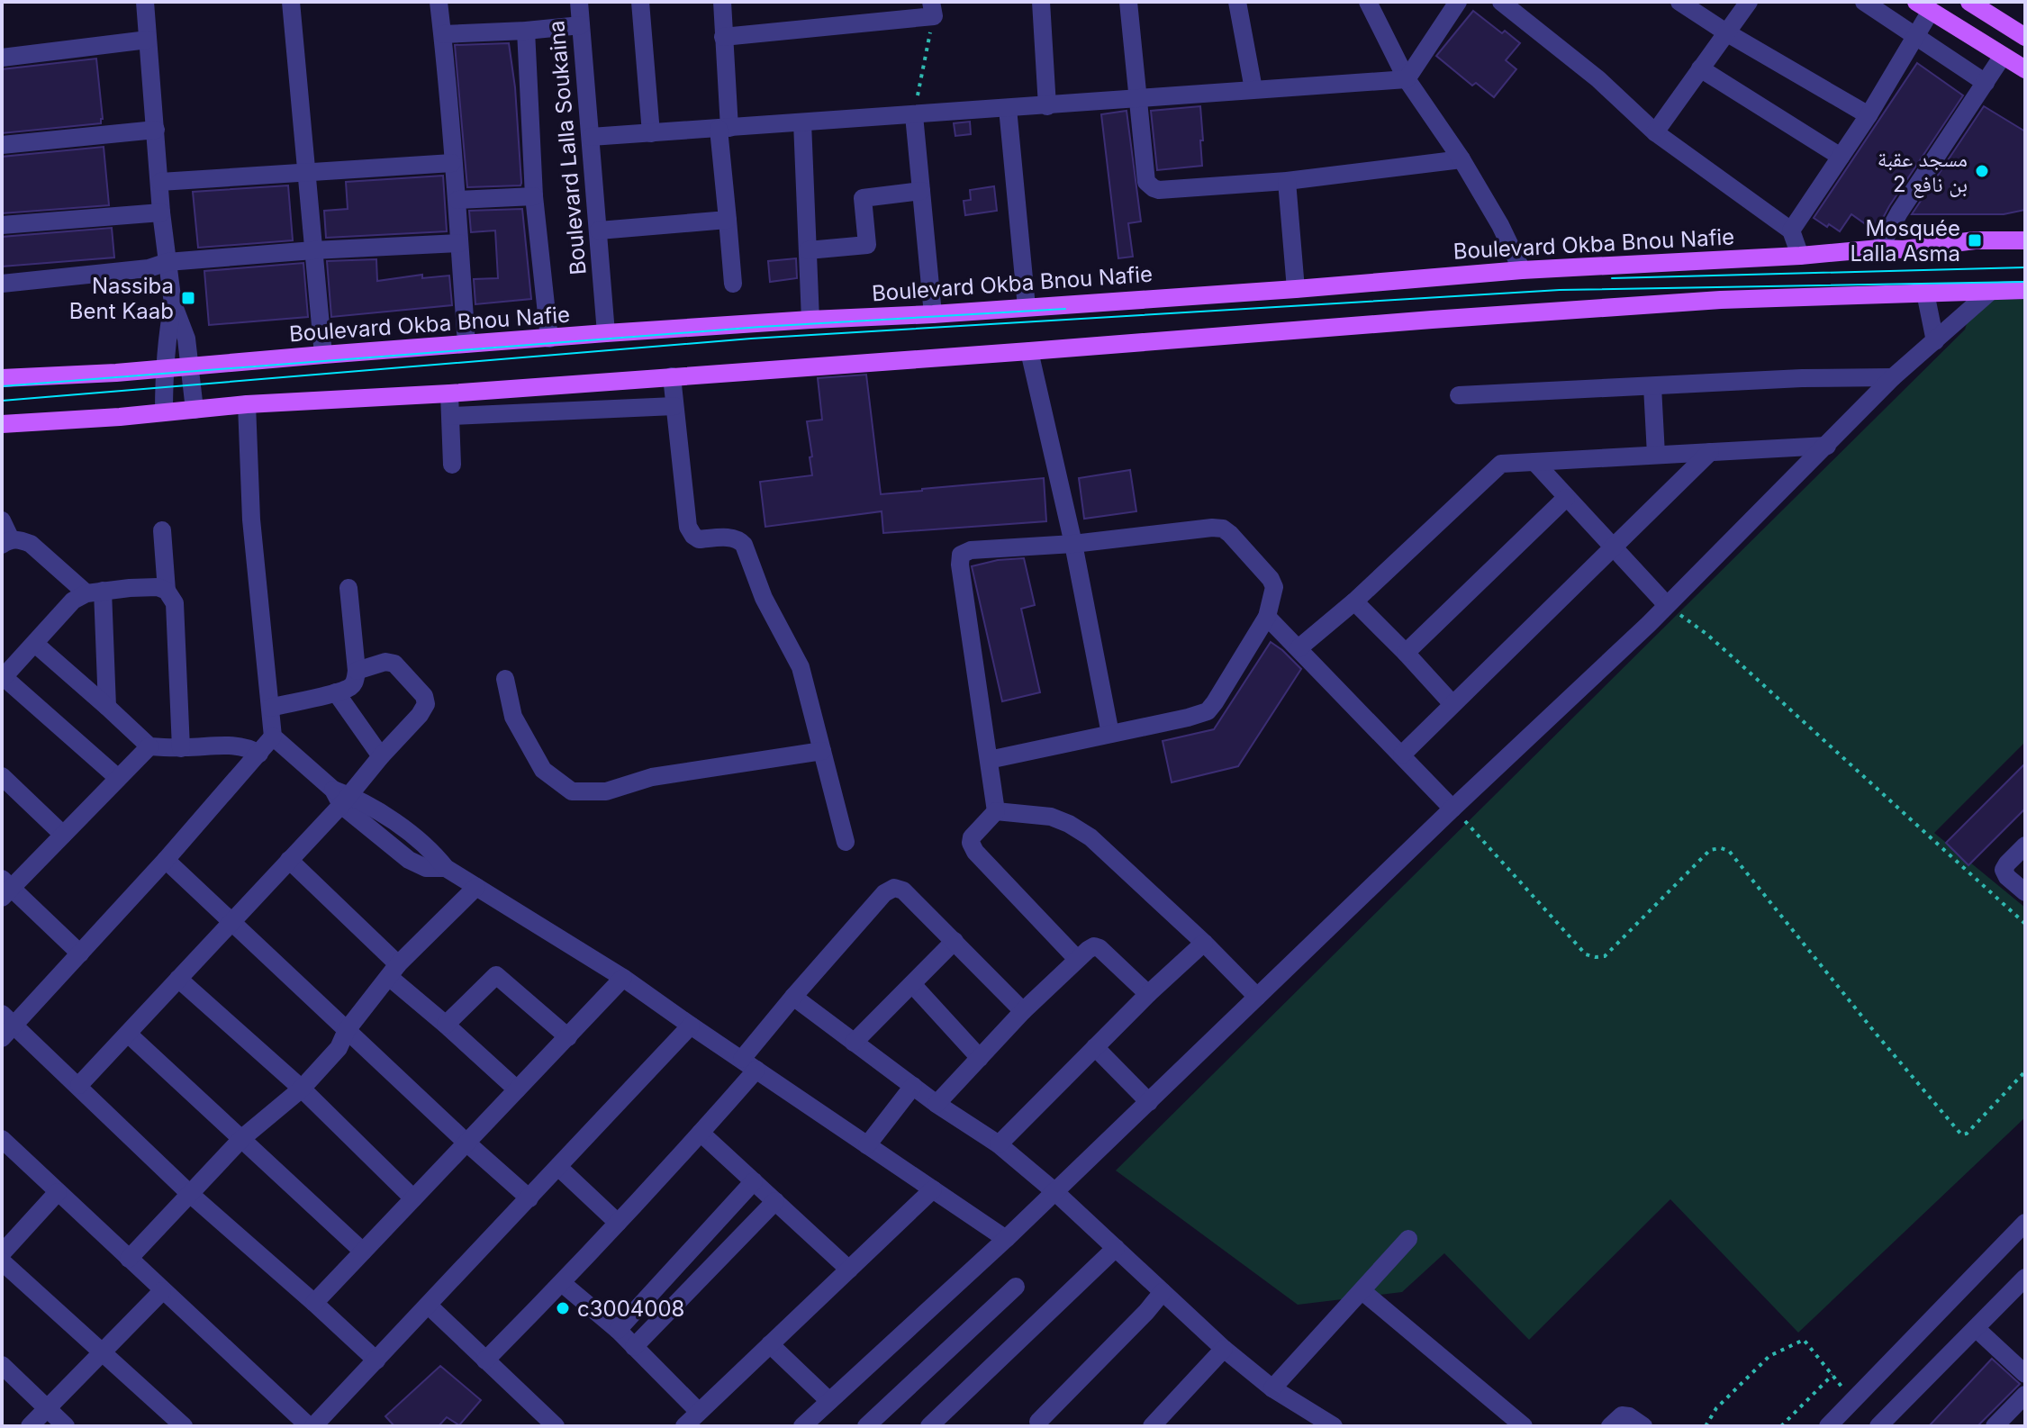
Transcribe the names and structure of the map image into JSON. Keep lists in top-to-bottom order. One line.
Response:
{"streets":{"main road":["Boulevard Okba Bnou Nafie"],"street":["Boulevard Lalla Soukaina"]},"crossings":[["Boulevard Lalla Soukaina","Boulevard Okba Bnou Nafie"]],"places":{"other":["مسجد عقبة بن نافع 2","c3004008"],"transit":["Mosquée Lalla Asma","Nassiba Bent Kaab"]}}
